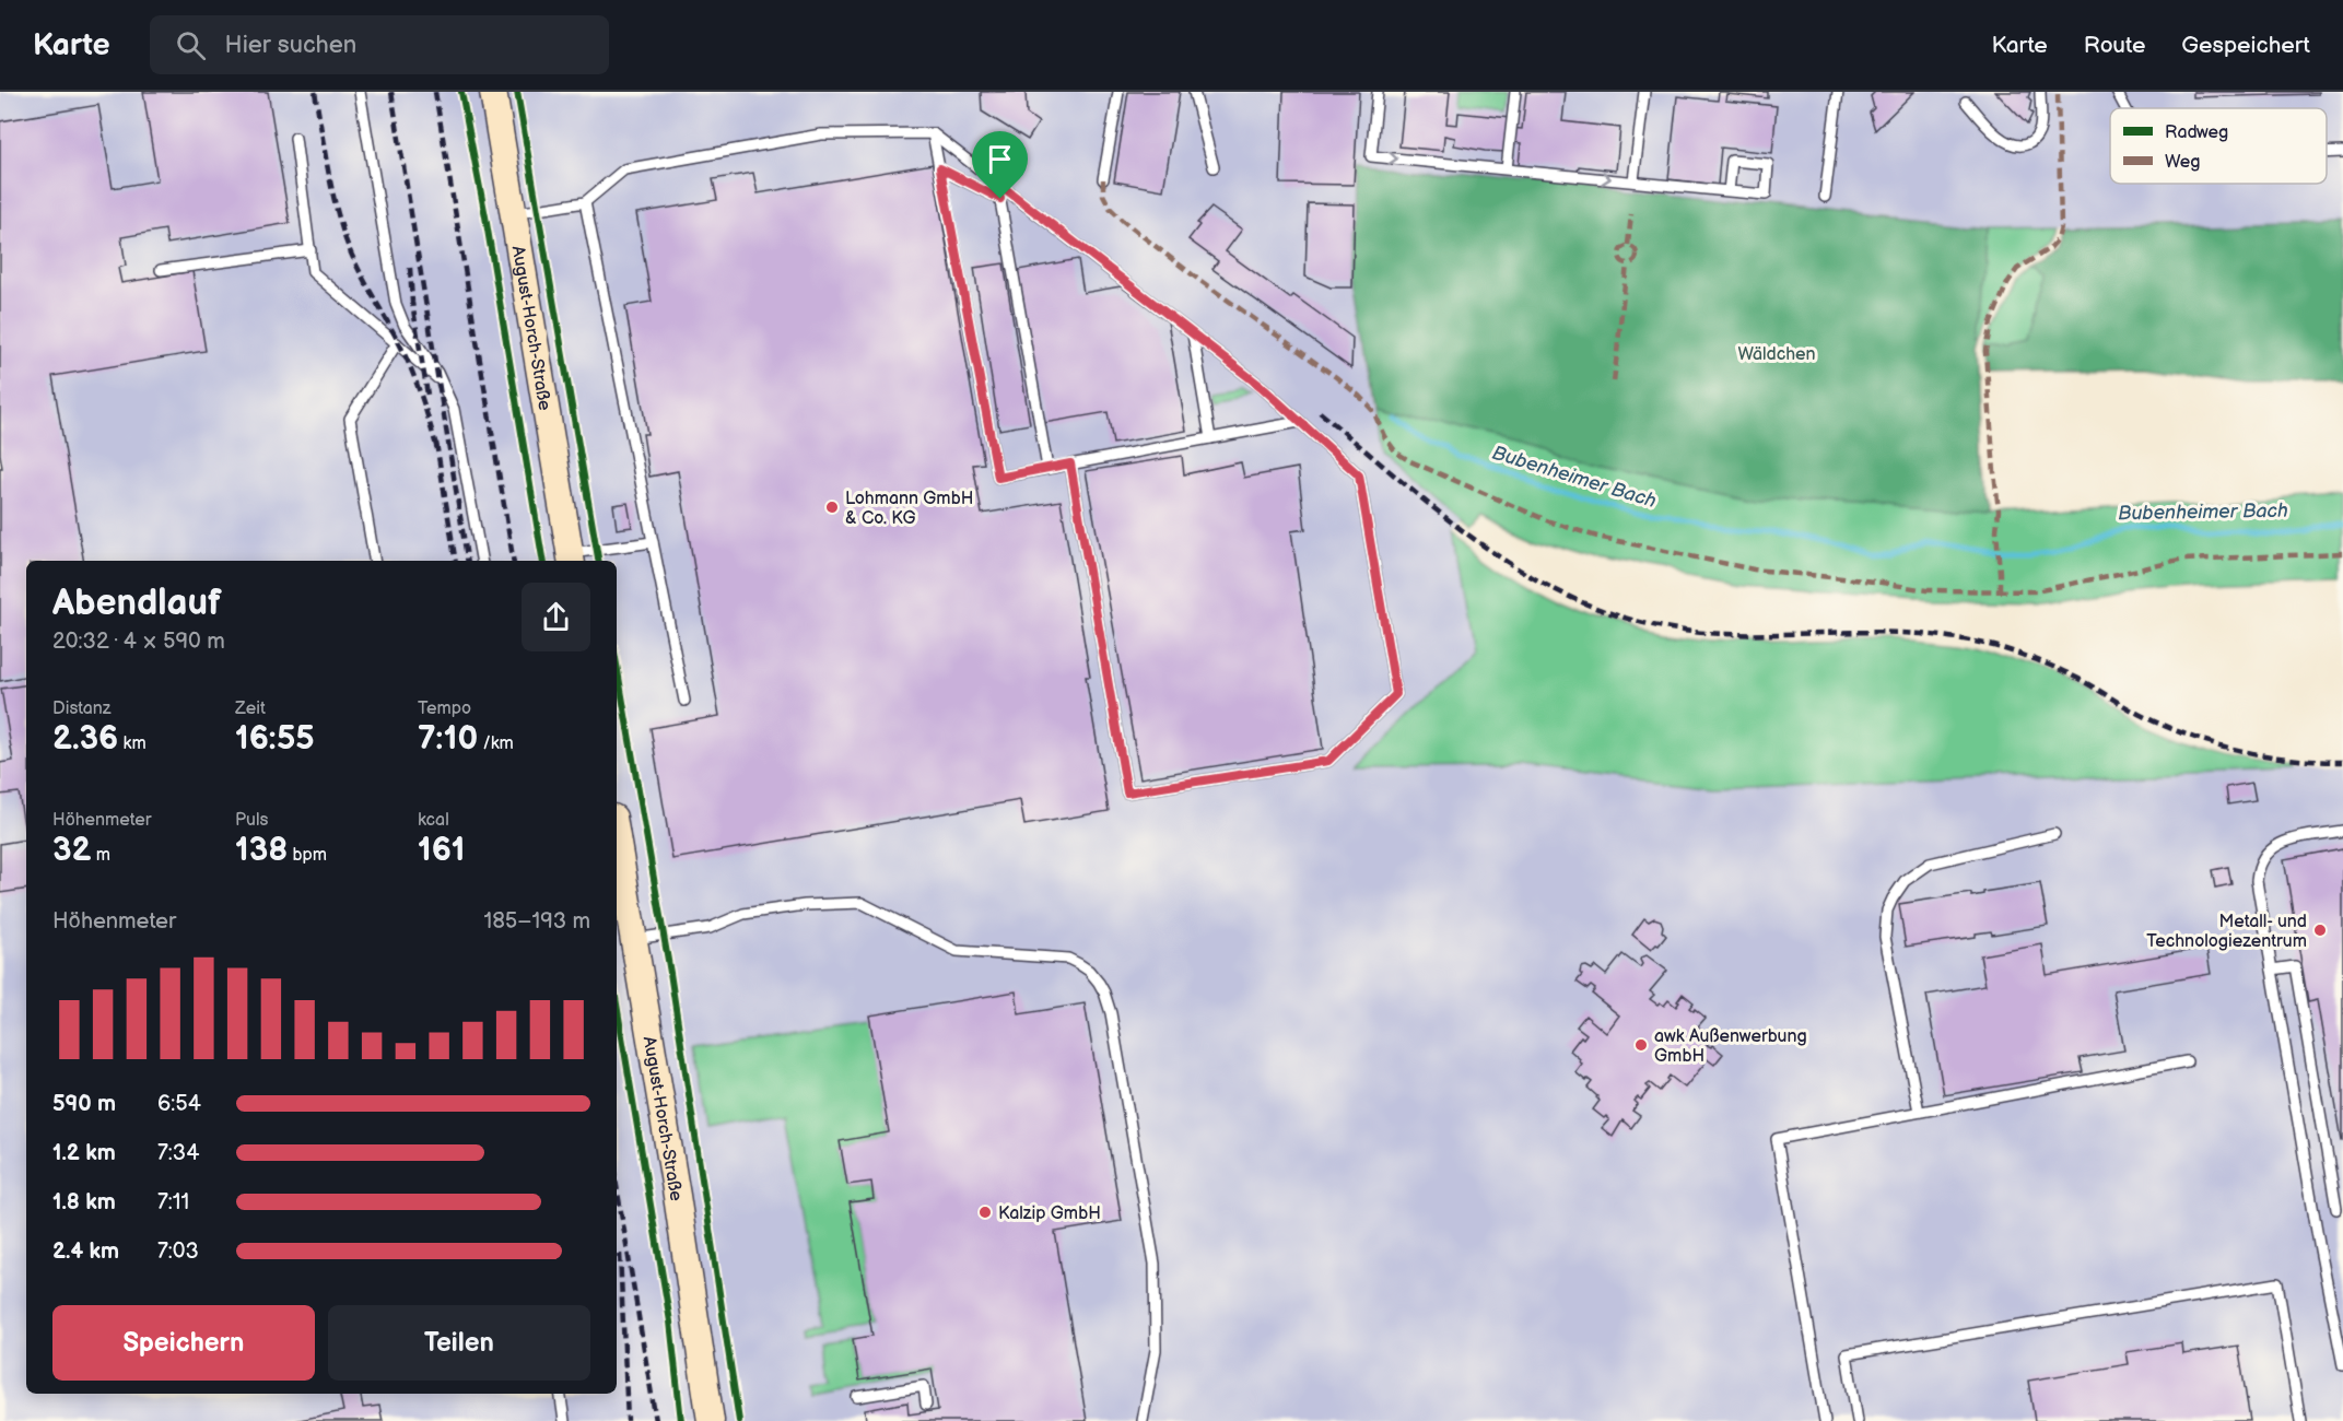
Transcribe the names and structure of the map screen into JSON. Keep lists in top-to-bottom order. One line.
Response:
{"streets":{"main road":["August-Horch-Straße"]},"water":["Bubenheimer Bach"],"parks":["Wäldchen"],"places":["Lohmann GmbH & Co. KG","Metall- und Technologiezentrum","awk Außenwerbung GmbH","Kalzip GmbH"],"legend":["Radweg","Weg"],"page":{"header":"Karte","search":"Hier suchen","nav":["Karte","Route","Gespeichert"],"heading":["Abendlauf","20:32 · 4 × 590 m"],"stats":[["Distanz","2.36 km"],["Zeit","16:55"],["Tempo","7:10 /km"],["Höhenmeter","32 m"],["Puls","138 bpm"],["kcal","161"]],"chart":["Höhenmeter","185–193 m"],"list":[{"name":"590 m","note":"6:54"},{"name":"1.2 km","note":"7:34"},{"name":"1.8 km","note":"7:11"},{"name":"2.4 km","note":"7:03"}],"buttons":["Speichern","Teilen"]}}
